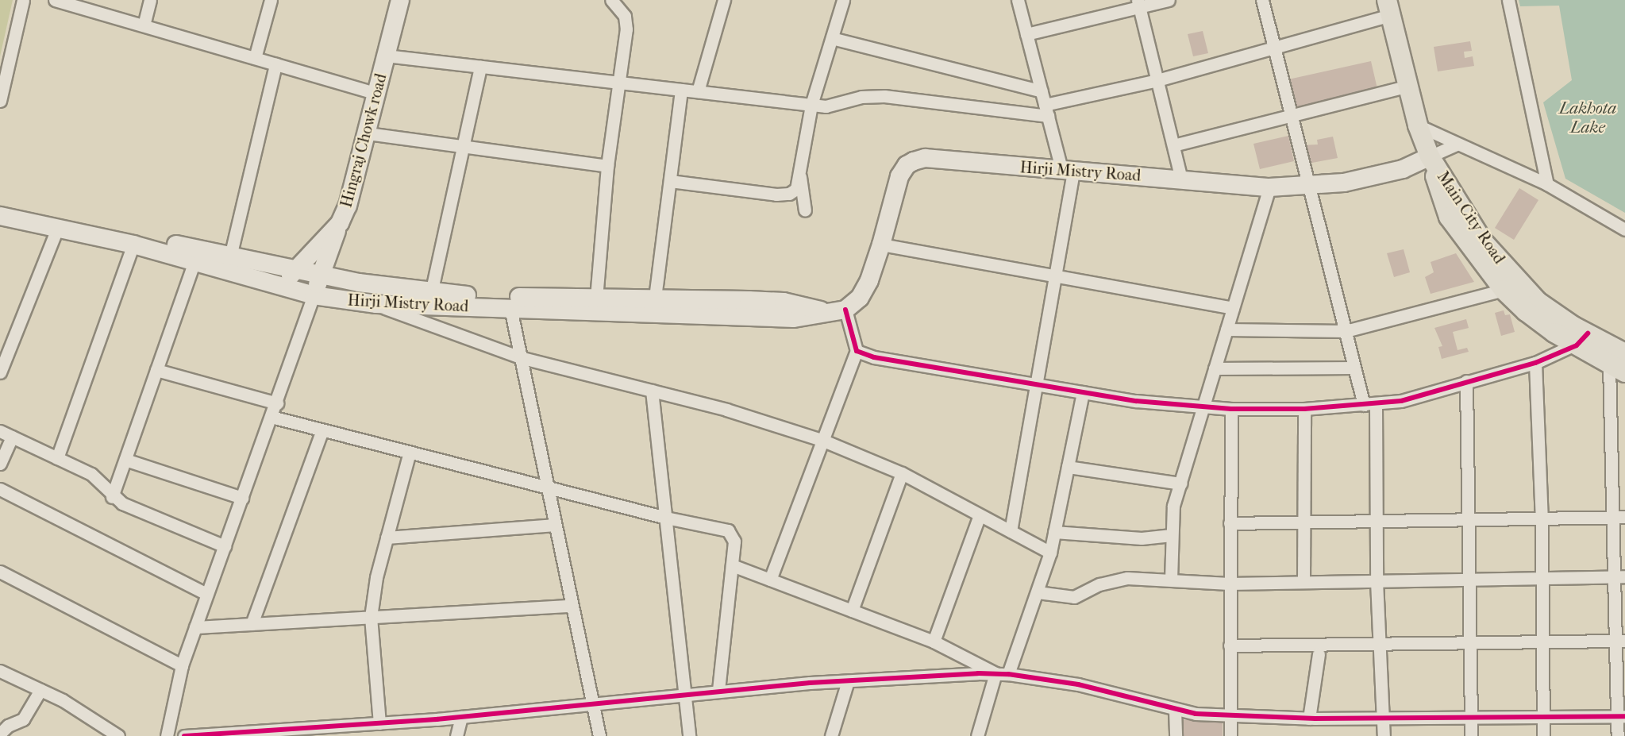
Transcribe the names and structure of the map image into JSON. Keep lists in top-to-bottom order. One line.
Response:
{"streets":{"main road":["Hingraj Chowk road","Hirji Mistry Road","Main City Road"]},"crossings":[["Hingraj Chowk road","Hirji Mistry Road"],["Hirji Mistry Road","Main City Road"]],"water":["Lakhota Lake"]}
